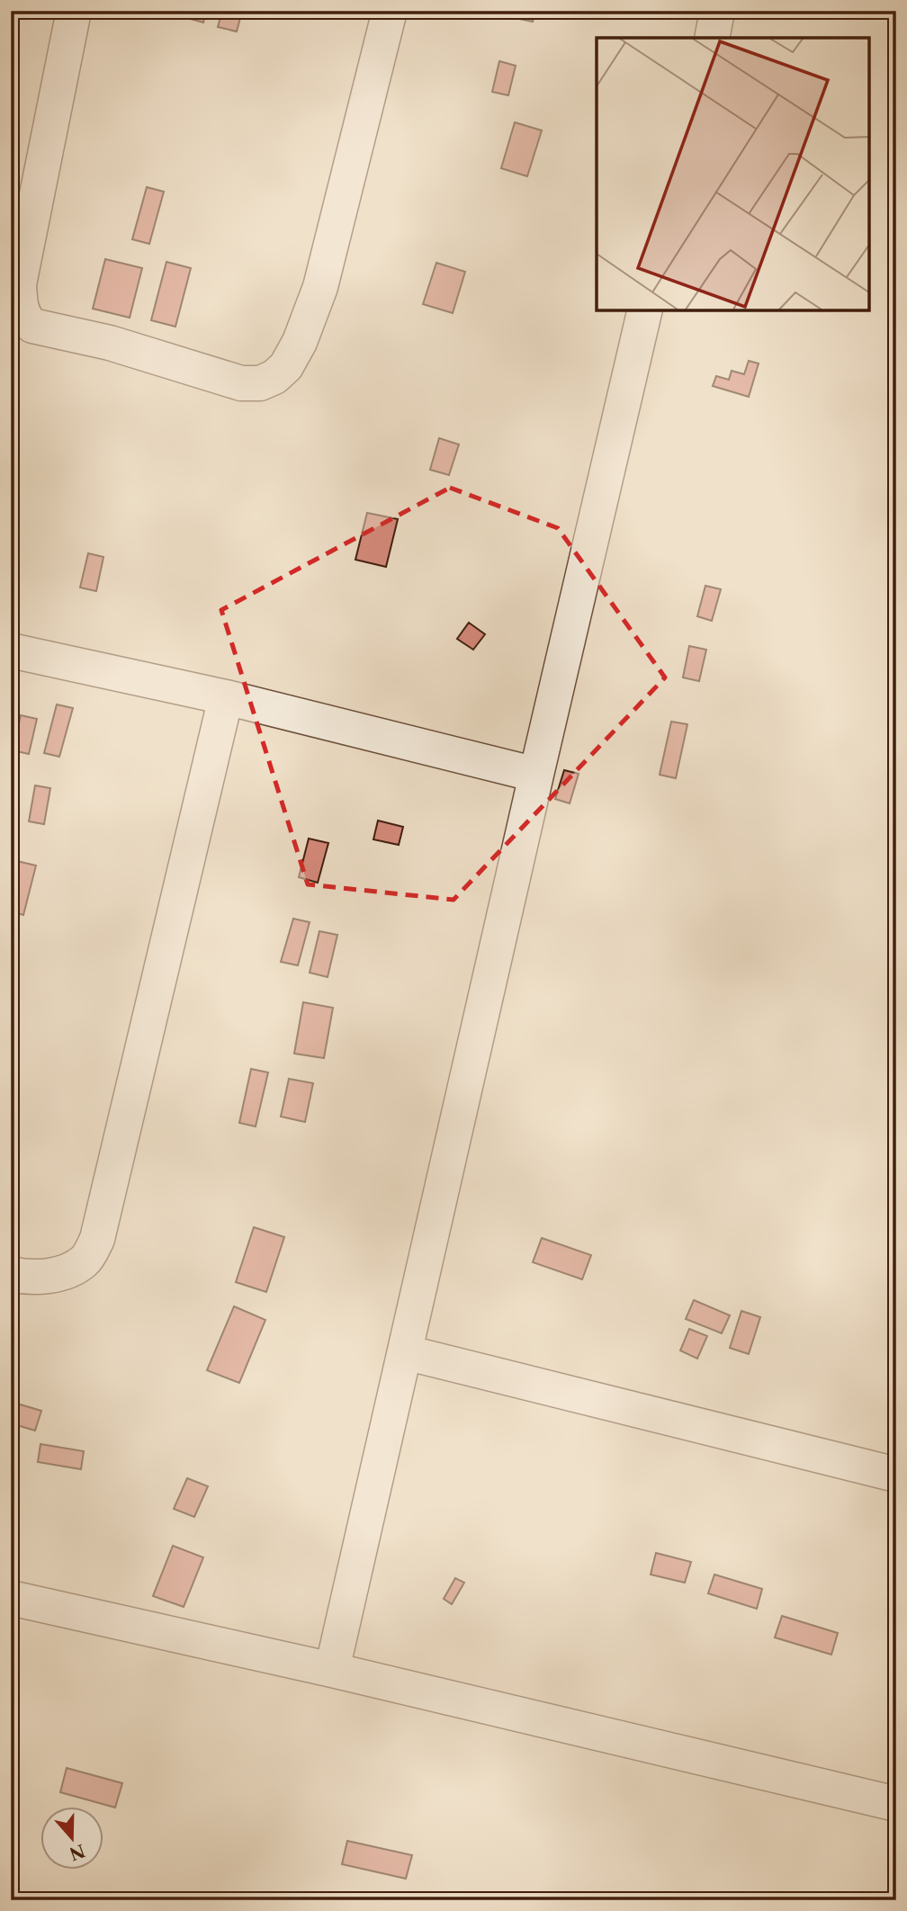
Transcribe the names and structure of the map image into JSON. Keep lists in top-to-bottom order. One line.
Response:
{"north":"bottom"}
